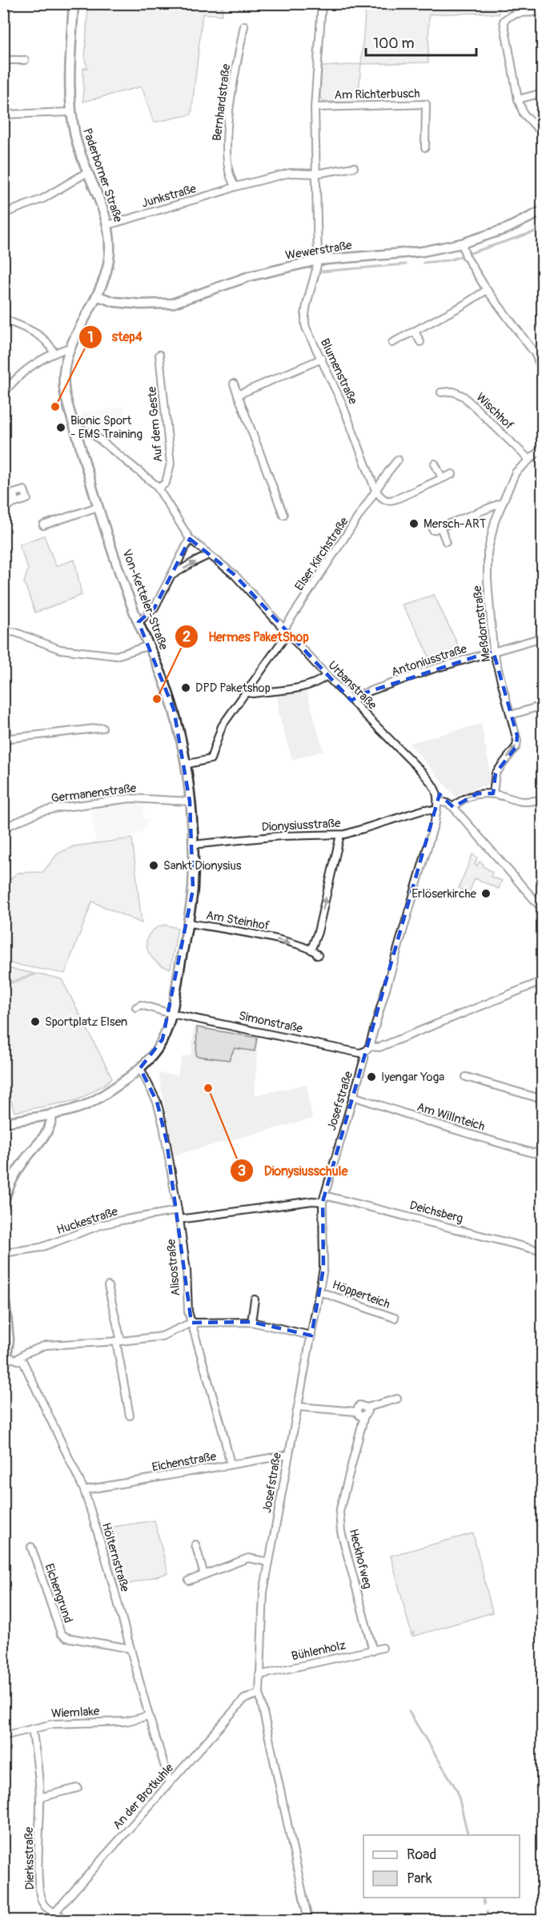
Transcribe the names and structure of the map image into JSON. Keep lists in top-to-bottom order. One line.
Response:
{"streets":{"street":["Am Richterbusch","Bernhardstraße","Paderborner Straße","Junkstraße","Wewerstraße","Blumenstraße","Wischhof","Auf dem Geste","Elser Kirchstraße","Von-Ketteler-Straße","Meßdornstraße","Antoniusstraße","Urbanstraße","Germanenstraße","Dionysiusstraße","Am Steinhof","Simonstraße","Josefstraße","Am Willnteich","Deichsberg","Huckestraße","Alisostraße","Höpperteich","Eichenstraße","Hölternstraße","Heckhofweg","Eichengrund","Bühlenholz","Wiemlake","An der Brotkuhle","Dierksstraße"]},"crossings":[["Bernhardstraße","Junkstraße"],["Paderborner Straße","Junkstraße"],["Paderborner Straße","Wewerstraße"],["Paderborner Straße","Von-Ketteler-Straße"],["Wewerstraße","Blumenstraße"],["Wewerstraße","Von-Ketteler-Straße"],["Blumenstraße","Elser Kirchstraße"],["Wischhof","Meßdornstraße"],["Auf dem Geste","Urbanstraße"],["Elser Kirchstraße","Von-Ketteler-Straße"],["Elser Kirchstraße","Urbanstraße"],["Von-Ketteler-Straße","Urbanstraße"],["Von-Ketteler-Straße","Germanenstraße"],["Von-Ketteler-Straße","Dionysiusstraße"],["Von-Ketteler-Straße","Am Steinhof"],["Von-Ketteler-Straße","Simonstraße"],["Von-Ketteler-Straße","Alisostraße"],["Meßdornstraße","Antoniusstraße"],["Antoniusstraße","Urbanstraße"],["Urbanstraße","Josefstraße"],["Dionysiusstraße","Josefstraße"],["Simonstraße","Josefstraße"],["Josefstraße","Am Willnteich"],["Josefstraße","Deichsberg"],["Josefstraße","Höpperteich"],["Josefstraße","Eichenstraße"],["Josefstraße","Bühlenholz"],["Josefstraße","An der Brotkuhle"],["Huckestraße","Alisostraße"],["Alisostraße","Eichenstraße"],["Eichenstraße","Hölternstraße"],["Hölternstraße","Eichengrund"],["Hölternstraße","Wiemlake"],["Hölternstraße","An der Brotkuhle"],["Heckhofweg","Bühlenholz"],["Wiemlake","Dierksstraße"],["An der Brotkuhle","Dierksstraße"]],"one_way":["Am Steinhof"],"places":["step4","Bionic Sport - EMS Training","Mersch-ART","DPD Paketshop","Hermes PaketShop","Sankt Dionysius","Erlöserkirche","Sportplatz Elsen","Iyengar Yoga","Dionysiusschule"],"legend":["Road","Park"],"scale_bar":"100 m"}
